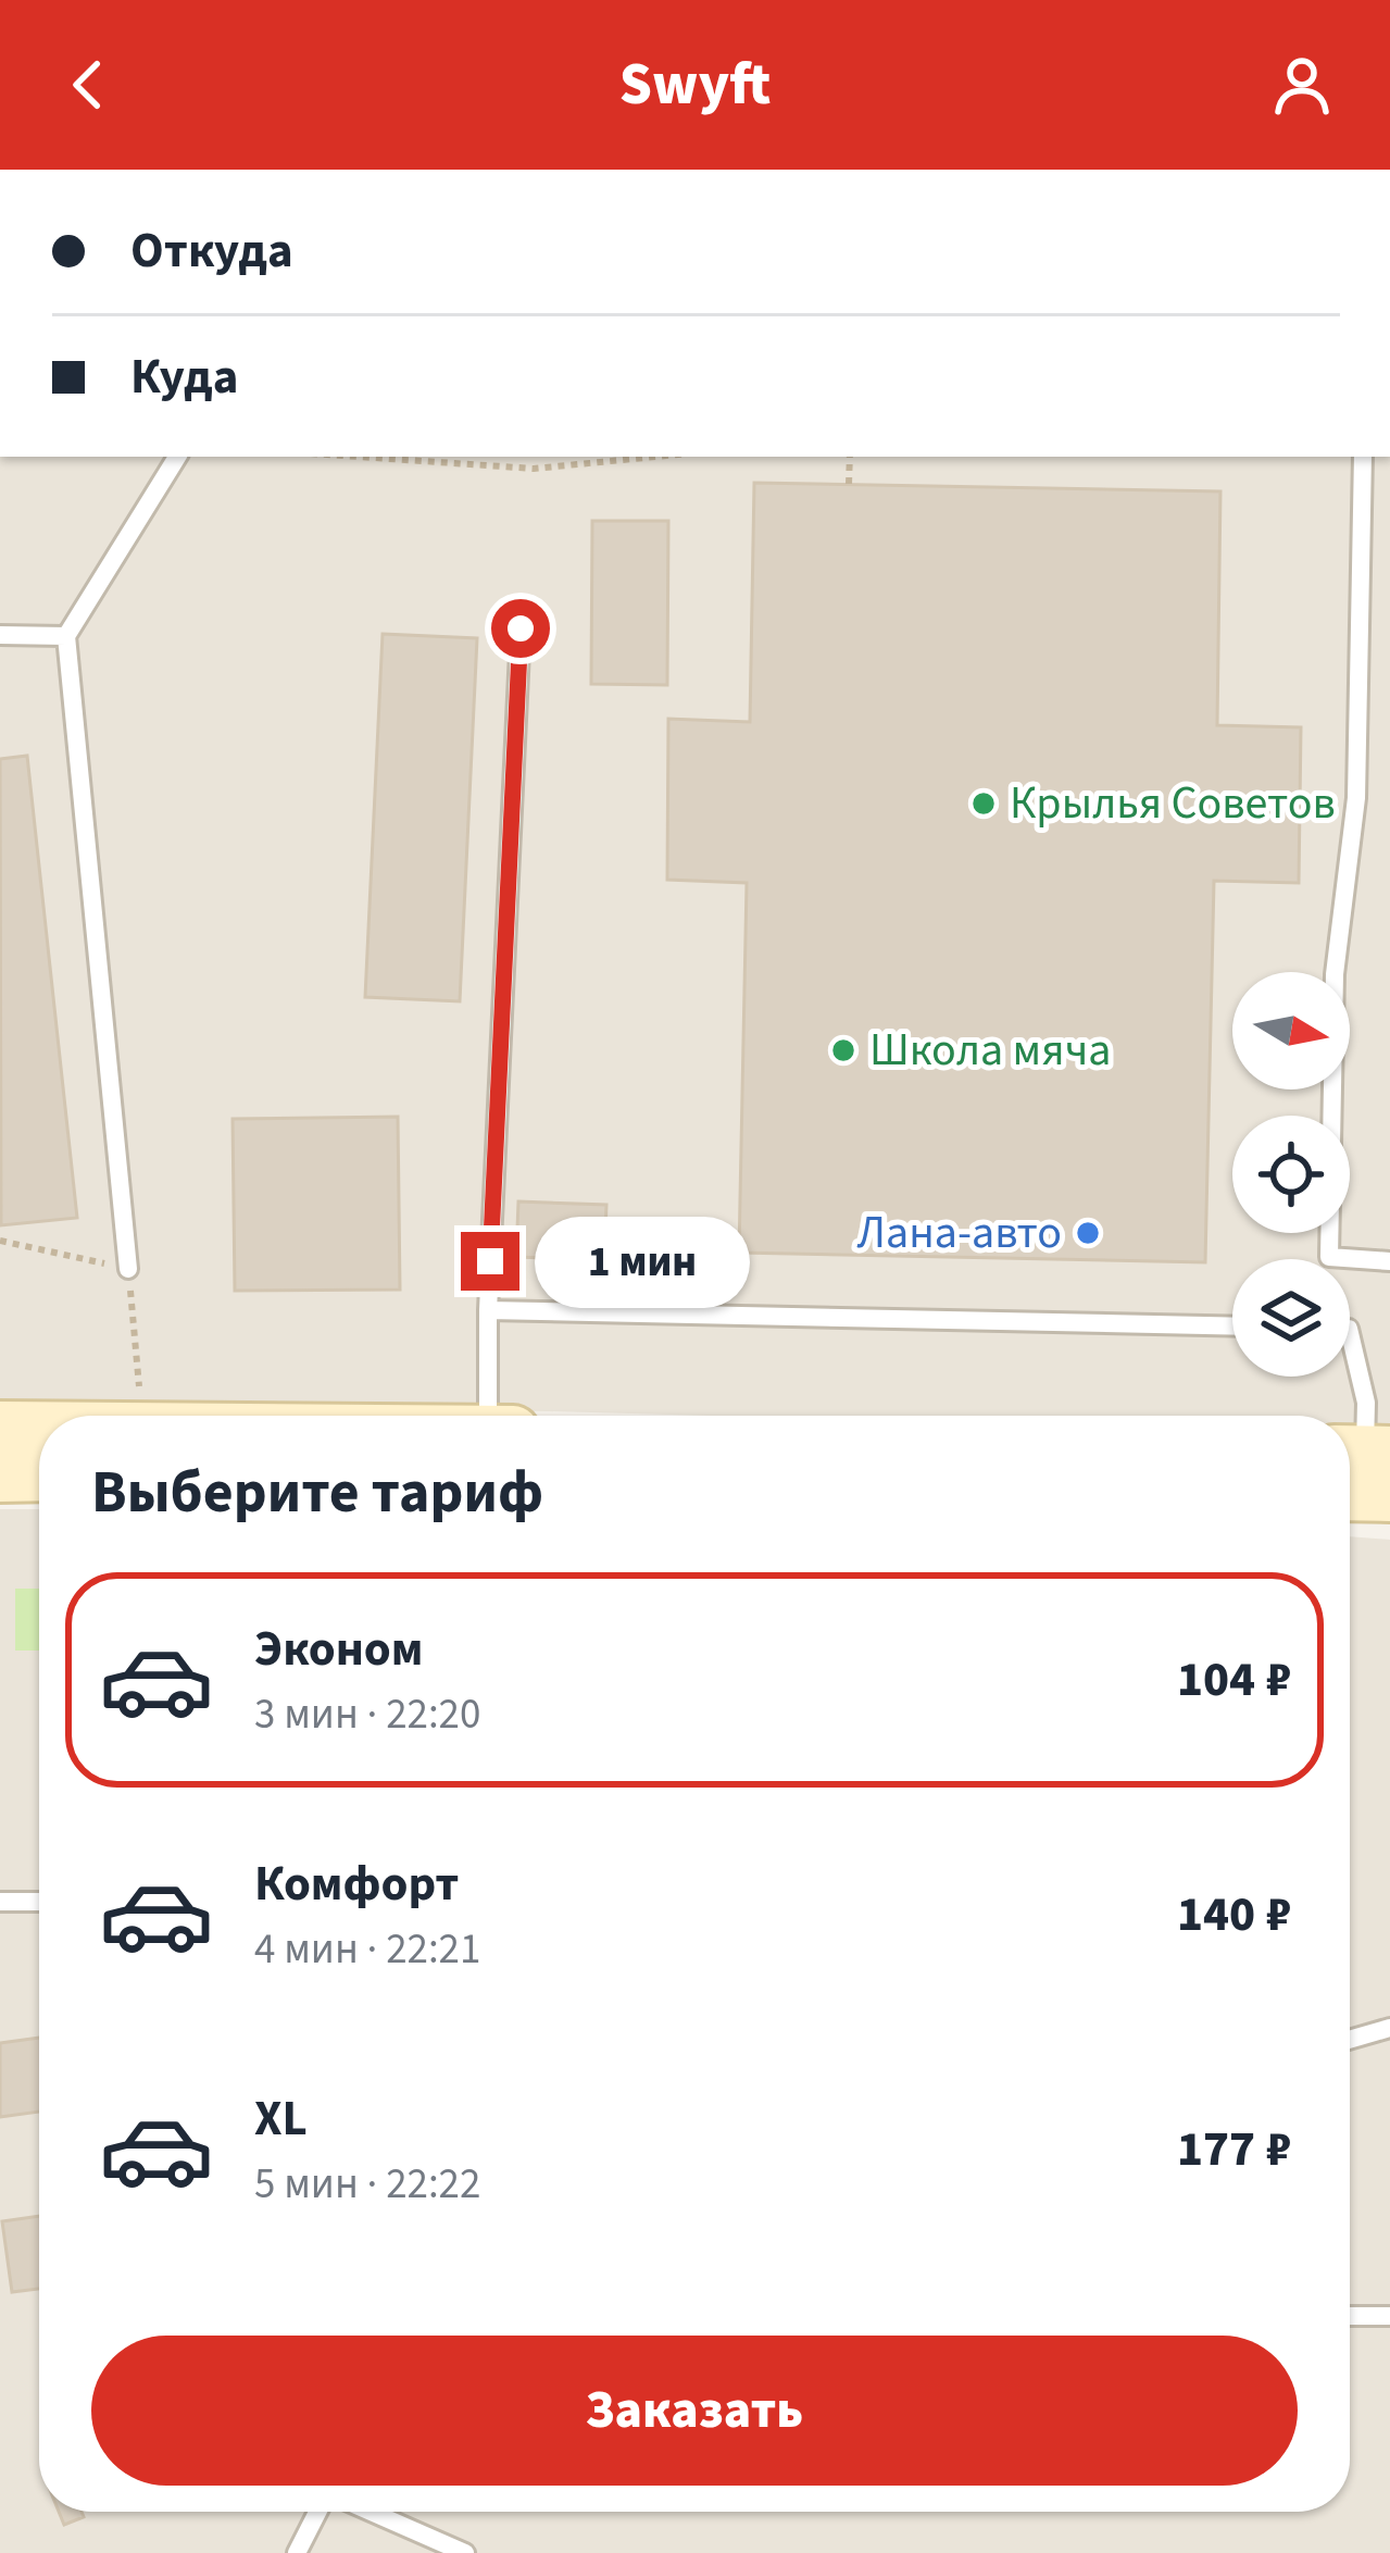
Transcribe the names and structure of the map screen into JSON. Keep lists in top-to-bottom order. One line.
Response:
{"places":["Крылья Советов","Школа мяча","Лана-авто"],"north":"right","page":{"header":"Swyft","banner":["Откуда","Куда"],"bubble":"1 мин","heading":"Выберите тариф","list":[{"name":"Эконом","note":"3 мин · 22:20","value":"104 ₽"},{"name":"Комфорт","note":"4 мин · 22:21","value":"140 ₽"},{"name":"XL","note":"5 мин · 22:22","value":"177 ₽"}],"buttons":"Заказать"}}
